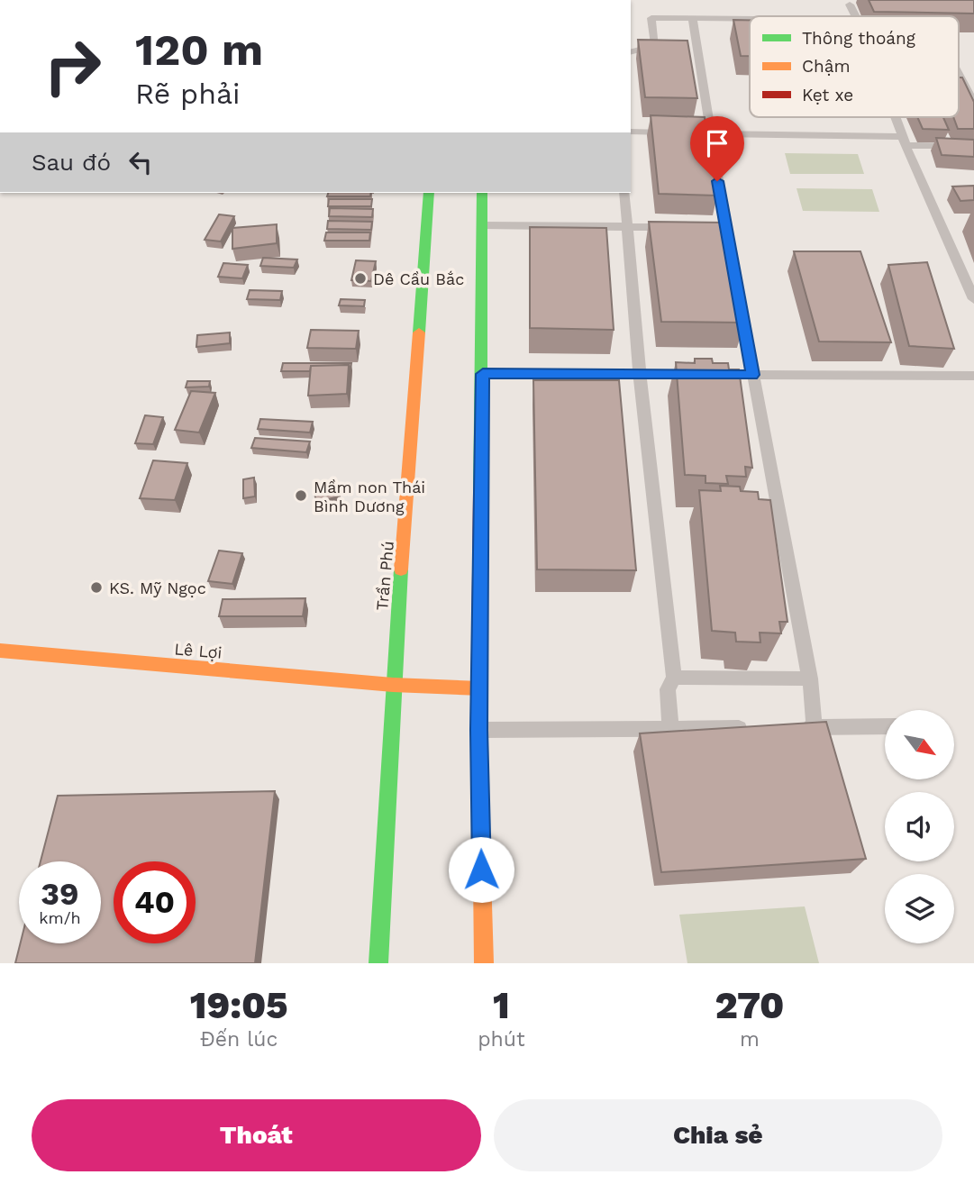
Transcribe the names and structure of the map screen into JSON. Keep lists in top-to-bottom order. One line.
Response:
{"streets":{"street":["Trần Phú","Lê Lợi"]},"crossings":[["Trần Phú","Lê Lợi"]],"places":["Dê Cầu Bắc","Mầm non Thái Bình Dương","KS. Mỹ Ngọc"],"legend":["Thông thoáng","Chậm","Kẹt xe"],"north":"bottom right","page":{"turn":["120 m","Rẽ phải"],"then":"Sau đó","speed":"39 km/h","limit":"40","eta":["19:05","Đến lúc","1","phút","270","m"],"buttons":["Thoát","Chia sẻ"]}}
